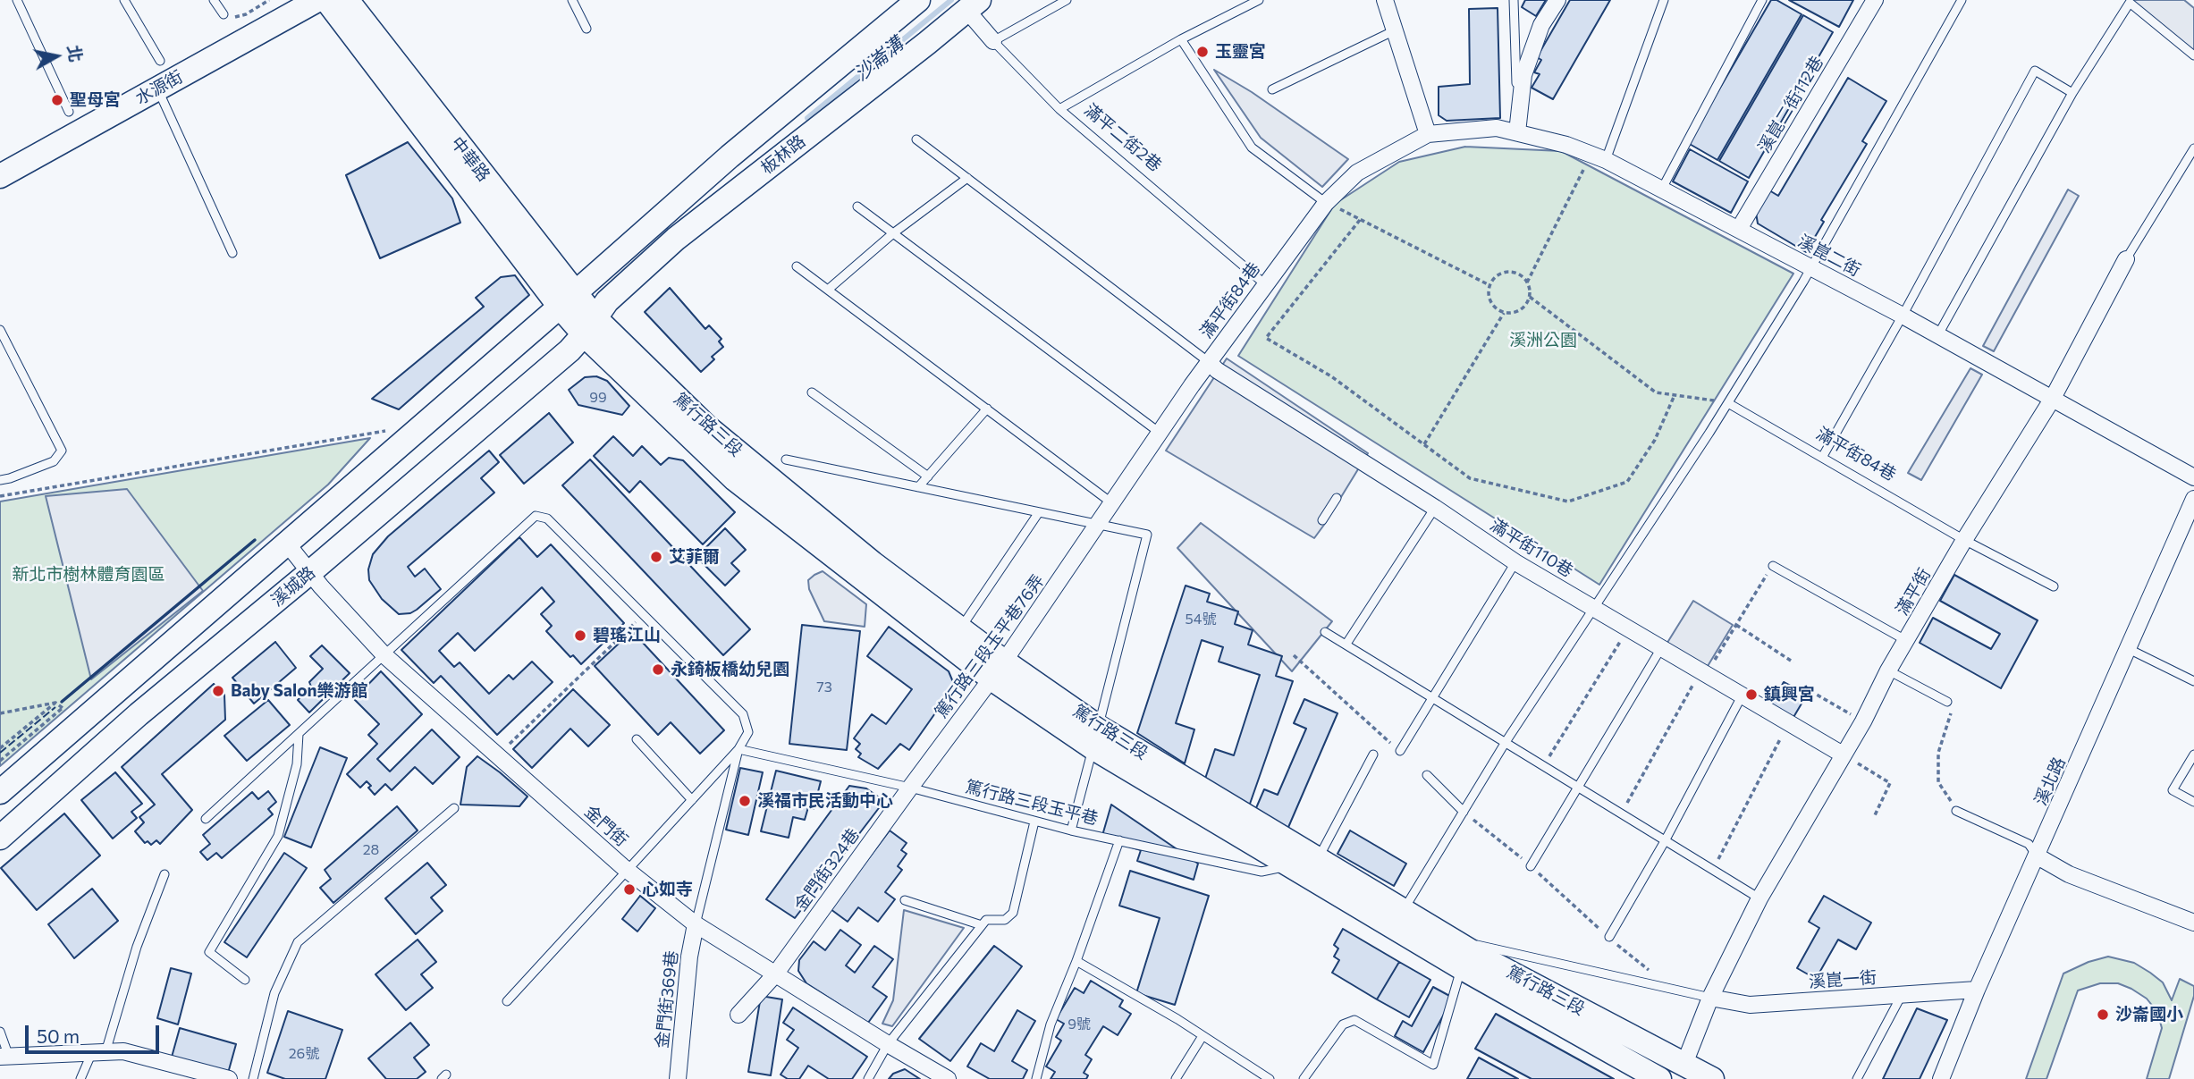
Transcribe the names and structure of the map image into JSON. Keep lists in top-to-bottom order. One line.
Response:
{"streets":{"street":["水源街","溪崑二街112巷","滿平二街2巷","板林路","中華路","溪崑二街","滿平街84巷","篤行路三段","滿平街110巷","溪城路","滿平街","篤行路三段玉平巷76弄","溪北路","金門街","金門街324巷","溪崑一街","金門街369巷"],"lane":["篤行路三段玉平巷"]},"crossings":[["溪崑二街112巷","溪崑二街"],["滿平二街2巷","板林路"],["滿平二街2巷","滿平街84巷"],["板林路","中華路"],["板林路","篤行路三段"],["板林路","溪城路"],["中華路","篤行路三段"],["中華路","溪城路"],["溪崑二街","滿平街84巷"],["溪崑二街","滿平街"],["滿平街84巷","滿平街110巷"],["滿平街84巷","滿平街"],["滿平街84巷","篤行路三段玉平巷76弄"],["篤行路三段","溪城路"],["篤行路三段","滿平街"],["篤行路三段","篤行路三段玉平巷76弄"],["篤行路三段","篤行路三段玉平巷"],["滿平街110巷","滿平街"],["溪城路","金門街"],["滿平街","溪崑一街"],["篤行路三段玉平巷76弄","篤行路三段玉平巷"],["篤行路三段玉平巷76弄","金門街324巷"],["溪北路","溪崑一街"],["篤行路三段玉平巷","金門街324巷"],["金門街","金門街324巷"],["金門街","金門街369巷"]],"water":["沙崙溝"],"parks":["溪洲公園","新北市樹林體育園區"],"places":["玉靈宮","聖母宮","艾菲爾","碧瑤江山","永錡板橋幼兒園","Baby Salon樂游館","鎮興宮","溪福市民活動中心","心如寺","沙崙國小"],"house_numbers":["99","54號","73","28","9號","26號"],"scale_bar":"50 m","north":"right"}
